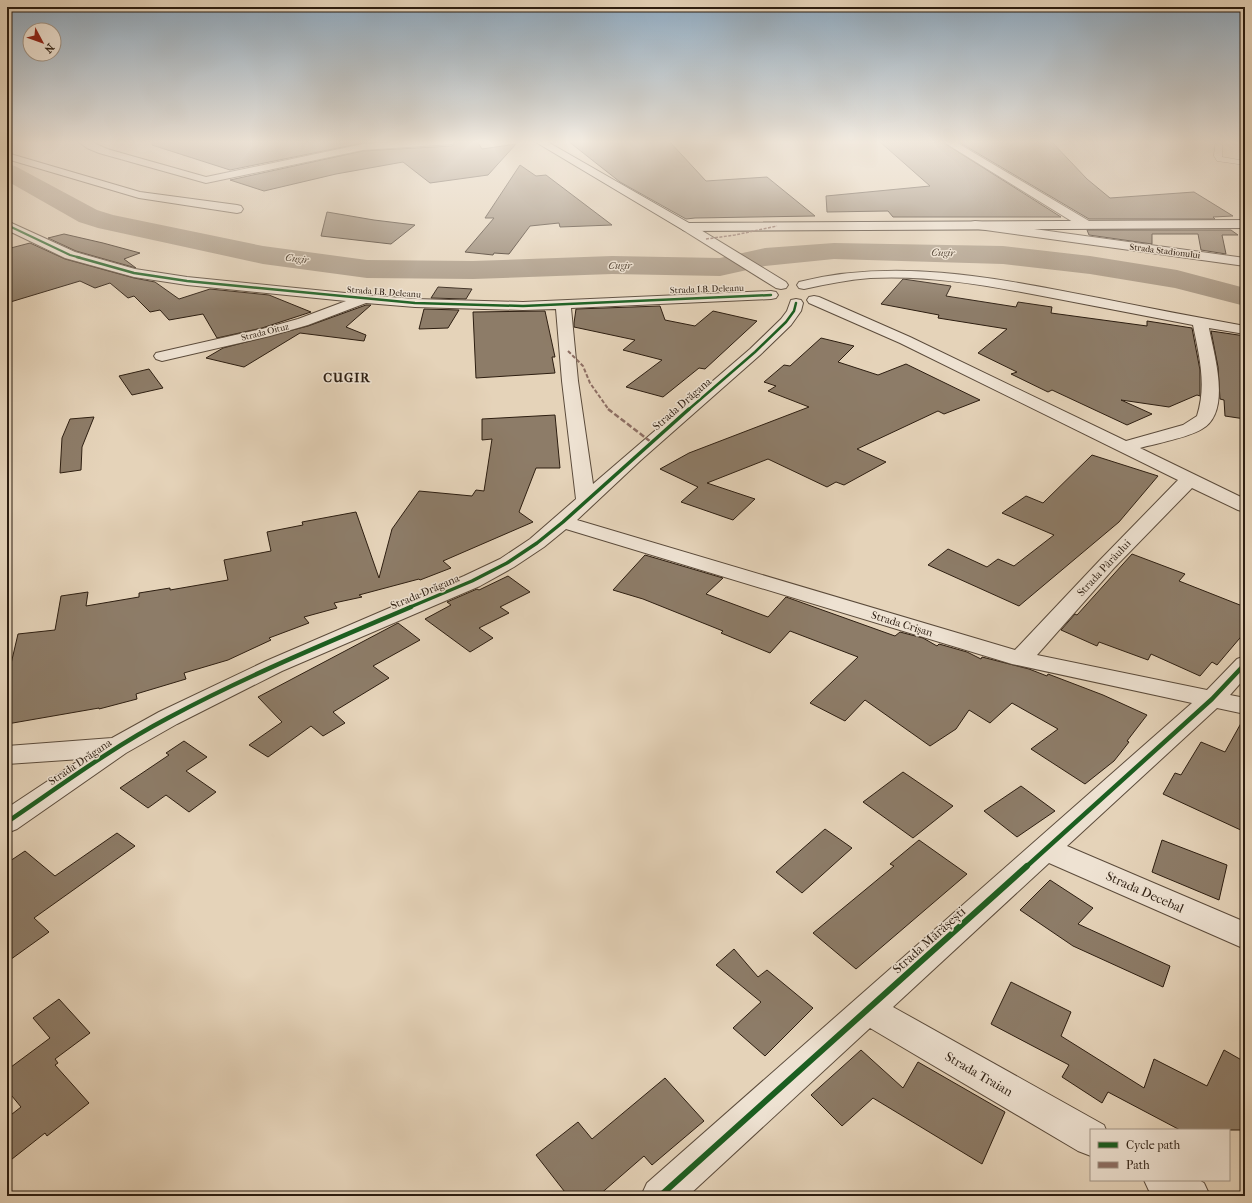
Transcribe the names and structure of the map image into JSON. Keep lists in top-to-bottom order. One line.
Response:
{"streets":{"street":["Strada Stadionului","Strada I.B. Deleanu","Strada Oituz","Strada Drăgana","Strada Pârâului","Strada Crișan","Strada Decebal","Strada Mărășești","Strada Traian"]},"crossings":[["Strada I.B. Deleanu","Strada Oituz"],["Strada Drăgana","Strada Crișan"],["Strada Pârâului","Strada Crișan"],["Strada Crișan","Strada Mărășești"],["Strada Decebal","Strada Mărășești"],["Strada Mărășești","Strada Traian"]],"districts":["CUGIR"],"water":["Cugir"],"legend":["Cycle path","Path"],"north":"bottom right"}
